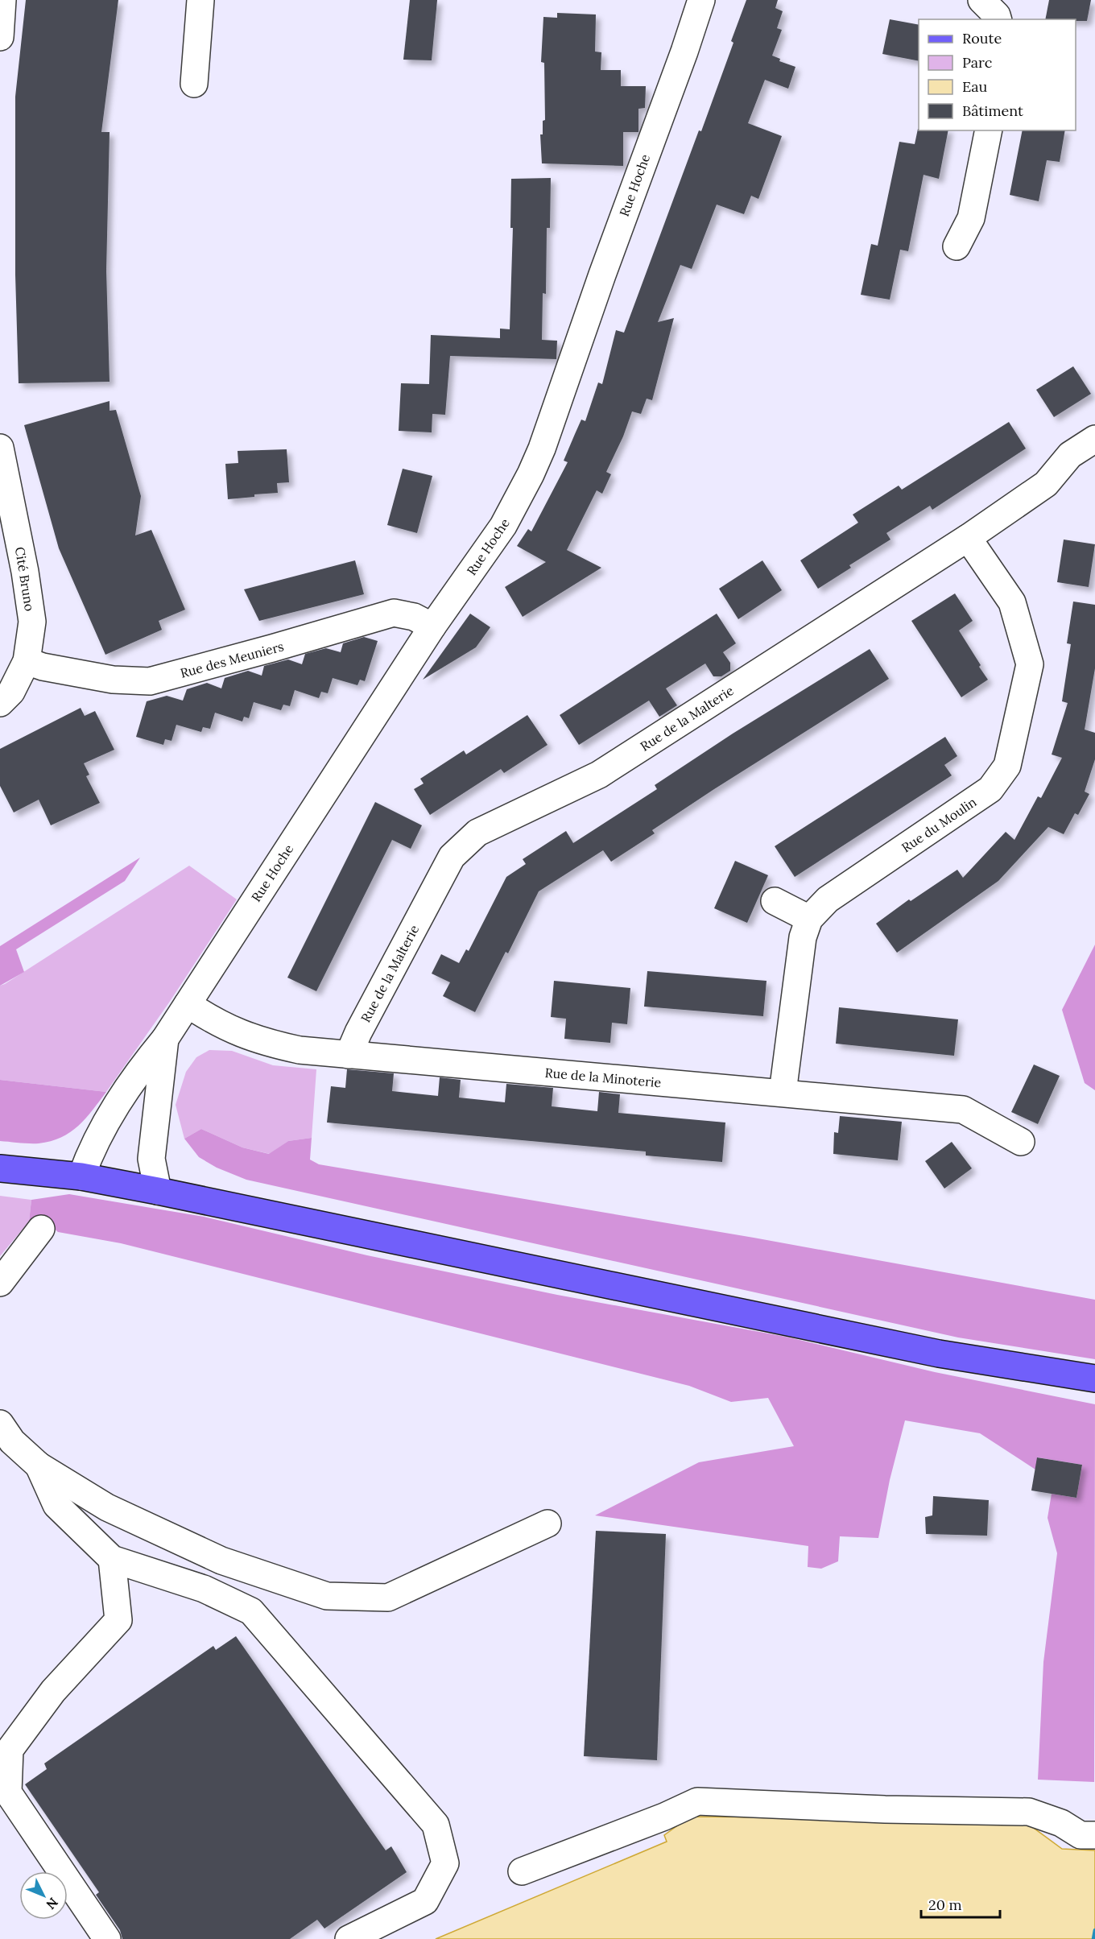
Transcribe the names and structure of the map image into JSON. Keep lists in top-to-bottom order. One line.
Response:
{"streets":{"street":["Rue Hoche","Cité Bruno","Rue des Meuniers","Rue de la Malterie","Rue du Moulin","Rue de la Minoterie"]},"crossings":[["Rue Hoche","Rue des Meuniers"],["Rue Hoche","Rue de la Minoterie"],["Cité Bruno","Rue des Meuniers"],["Rue de la Malterie","Rue du Moulin"],["Rue de la Malterie","Rue de la Minoterie"],["Rue du Moulin","Rue de la Minoterie"]],"legend":["Route","Parc","Eau","Bâtiment"],"scale_bar":"20 m","north":"bottom right"}
